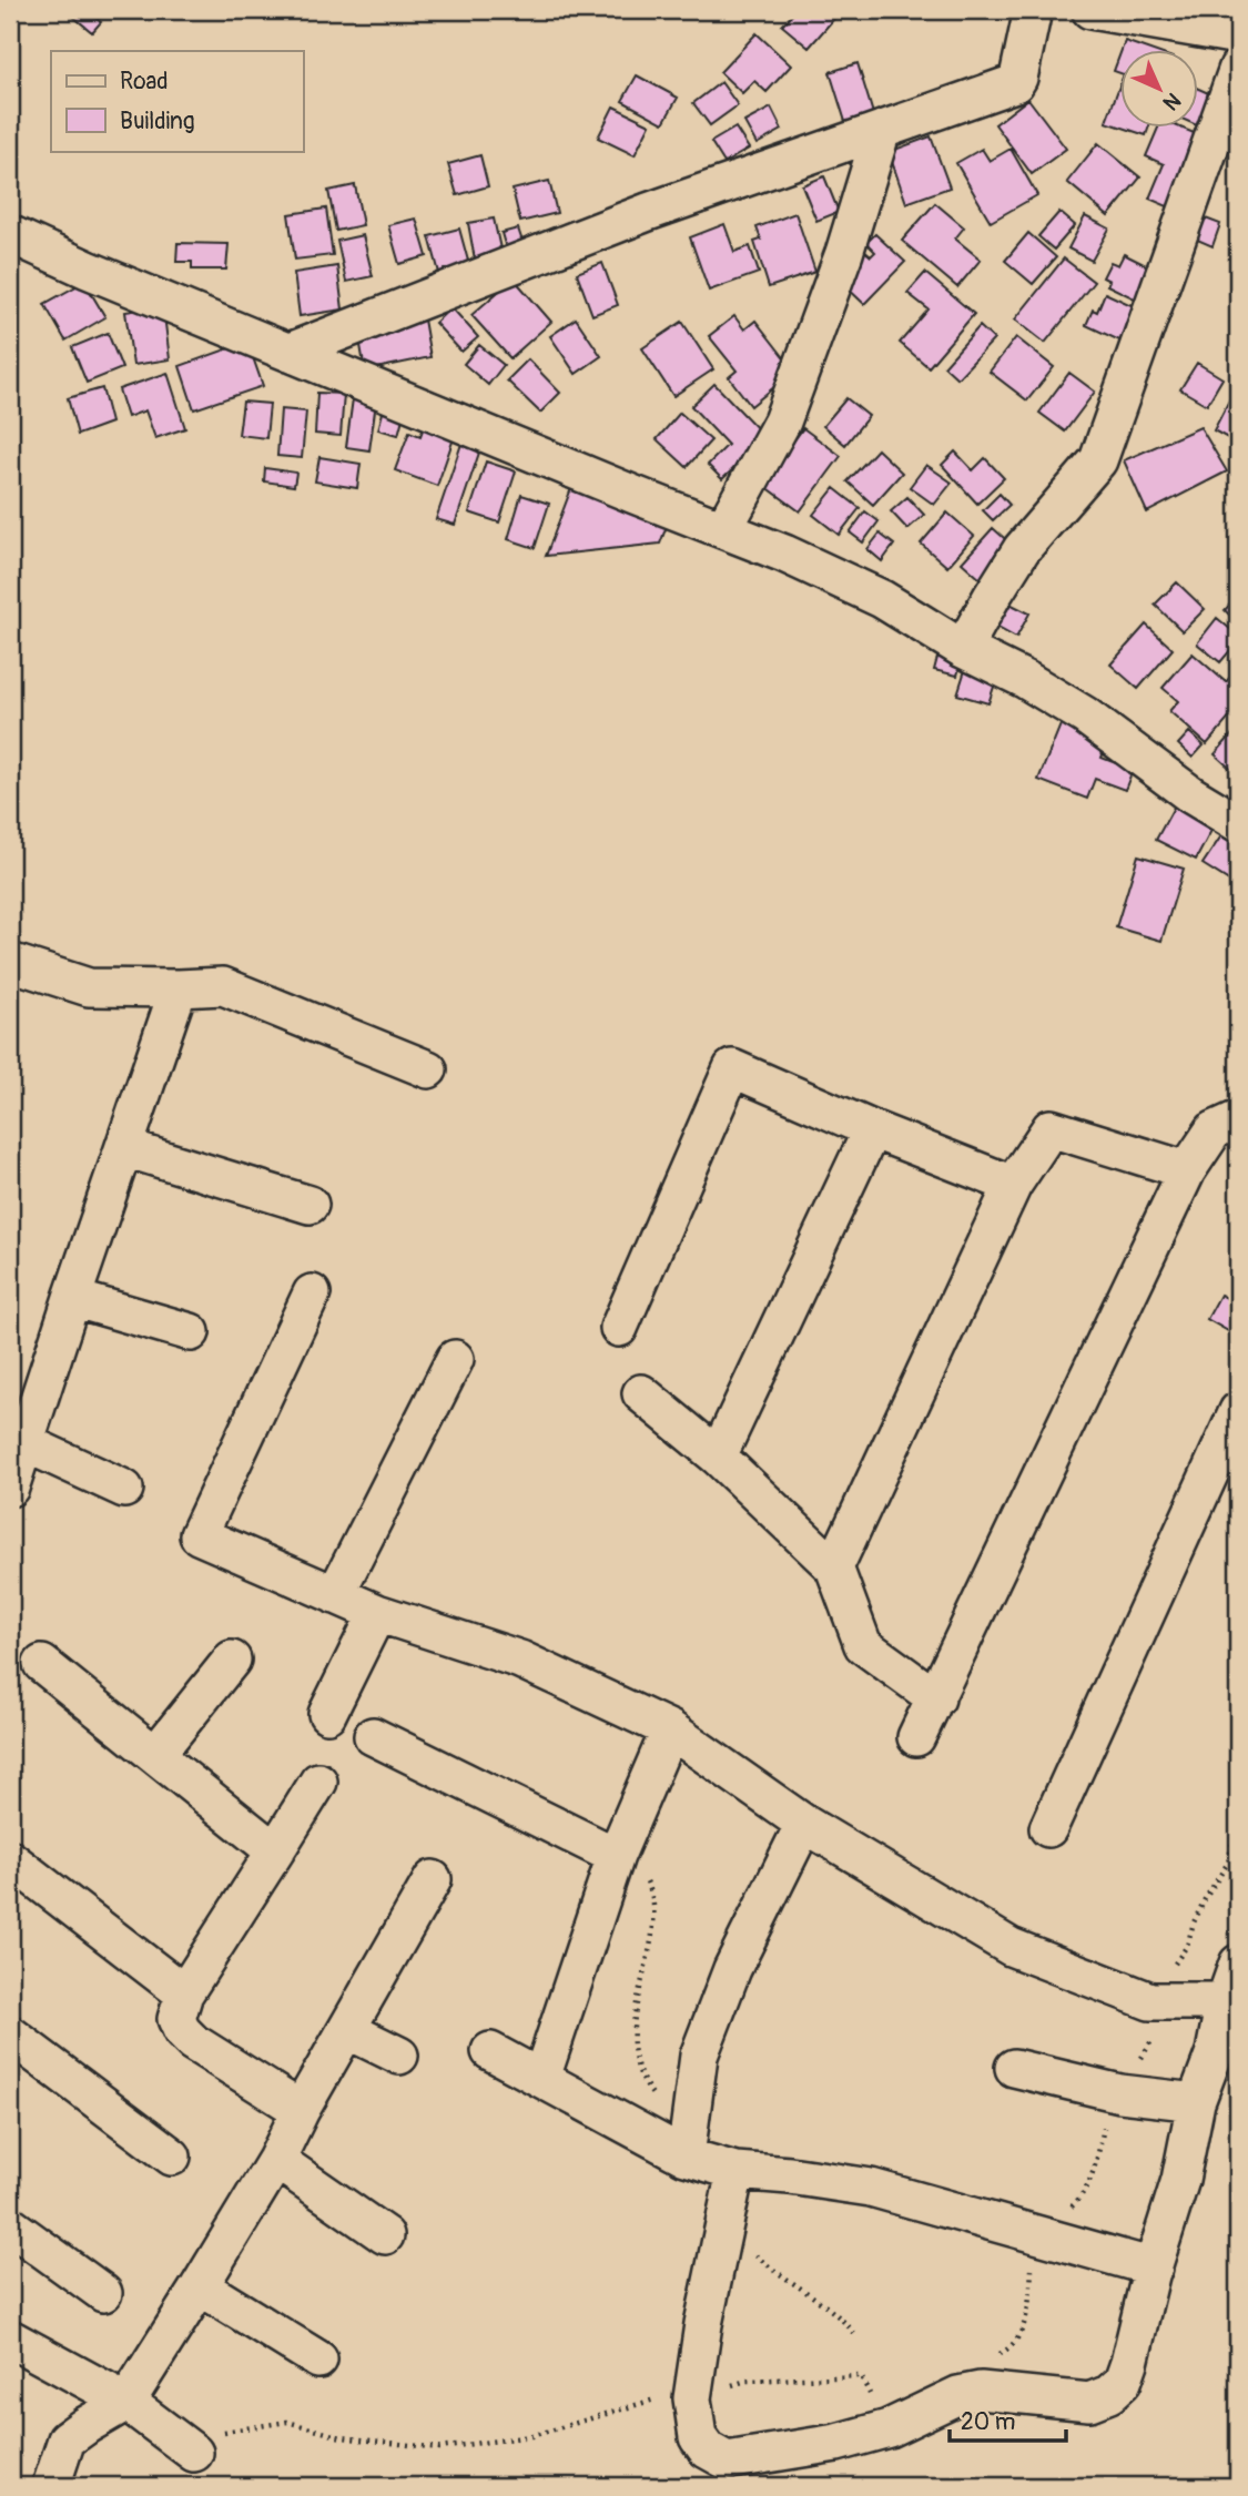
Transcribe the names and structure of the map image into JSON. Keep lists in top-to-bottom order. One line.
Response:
{"legend":["Road","Building"],"scale_bar":"20 m","north":"bottom right"}
